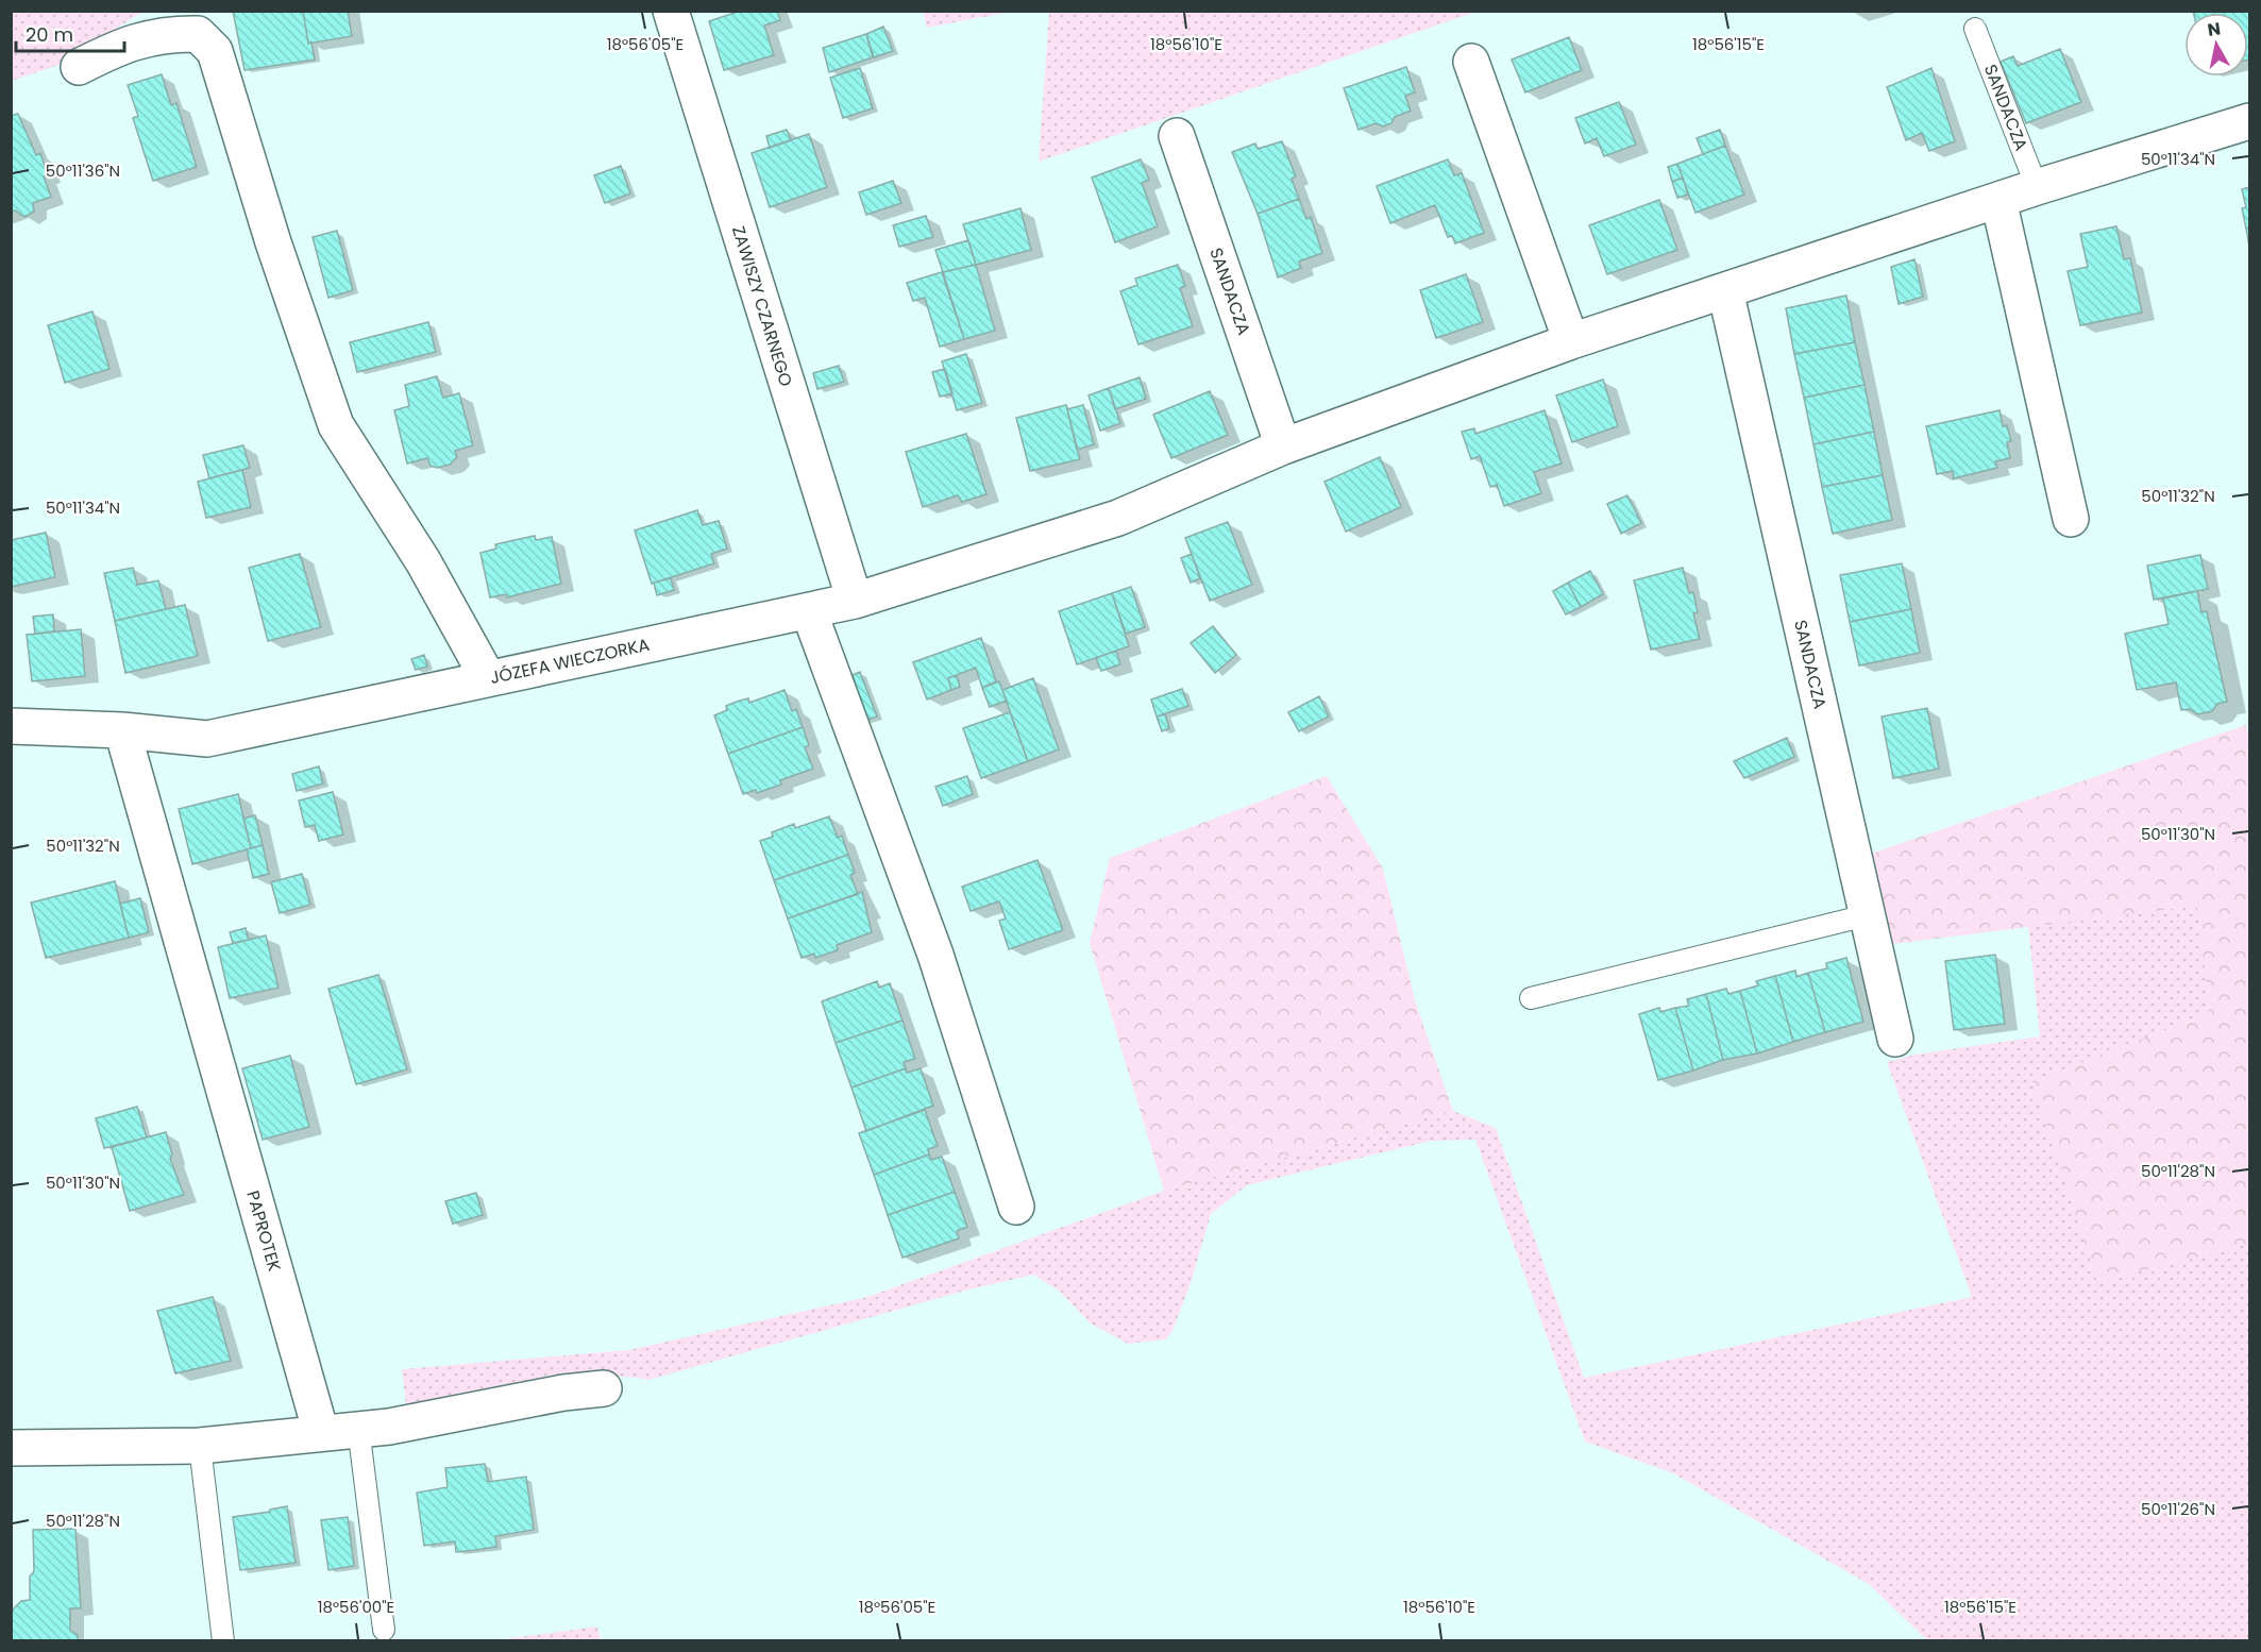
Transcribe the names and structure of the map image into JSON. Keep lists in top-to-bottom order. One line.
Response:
{"streets":{"street":["SANDACZA","ZAWISZY CZARNEGO","JÓZEFA WIECZORKA","PAPROTEK"]},"crossings":[["SANDACZA","JÓZEFA WIECZORKA"],["ZAWISZY CZARNEGO","JÓZEFA WIECZORKA"],["JÓZEFA WIECZORKA","PAPROTEK"]],"scale_bar":"20 m","north":"top","coordinates":["18°56'05\"E","18°56'10\"E","18°56'15\"E","50°11'34\"N","50°11'36\"N","50°11'32\"N","50°11'30\"N","50°11'28\"N","50°11'26\"N","18°56'00\"E"]}
